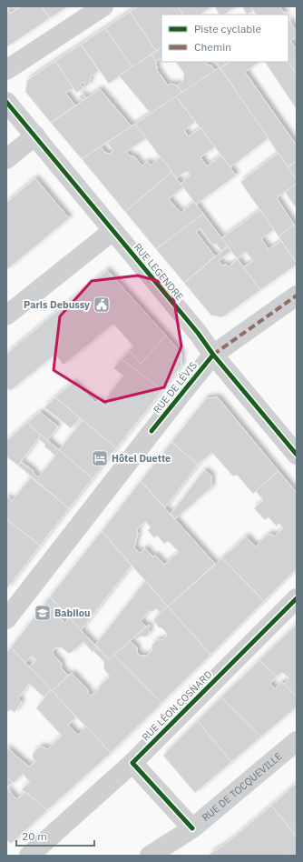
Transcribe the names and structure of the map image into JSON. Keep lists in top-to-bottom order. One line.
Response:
{"streets":{"street":["RUE LEGENDRE","RUE DE LÉVIS","RUE LÉON COSNARD","RUE DE TOCQUEVILLE"]},"crossings":[["RUE LEGENDRE","RUE DE LÉVIS"]],"places":{"public building":["Paris Debussy"],"hotel":["Hôtel Duette"],"school or university":["Babilou"]},"legend":["Piste cyclable","Chemin"],"scale_bar":"20 m"}
